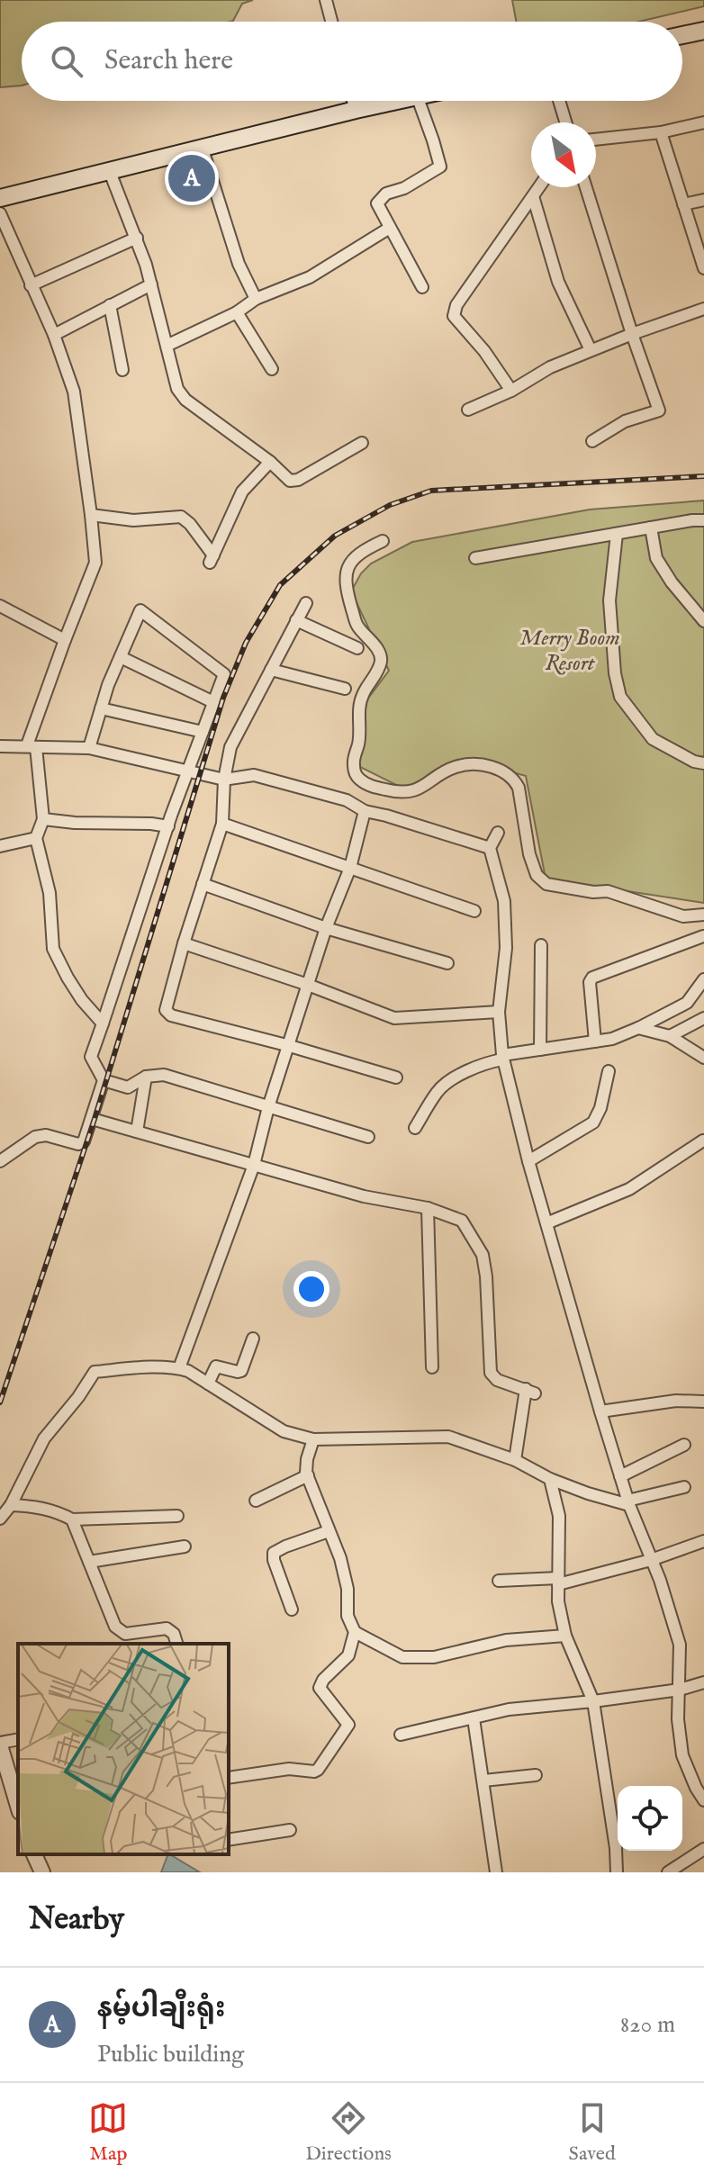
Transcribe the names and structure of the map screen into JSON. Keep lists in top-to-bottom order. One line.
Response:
{"parks":["Merry Boom Resort"],"north":"bottom right","page":{"search":"Search here","pins":"A","heading":"Nearby","list":[{"mark":"A","name":"နမ့်ပါချီးရုံး","note":"Public building","value":"820 m"}],"nav":["Map","Directions","Saved"]}}
